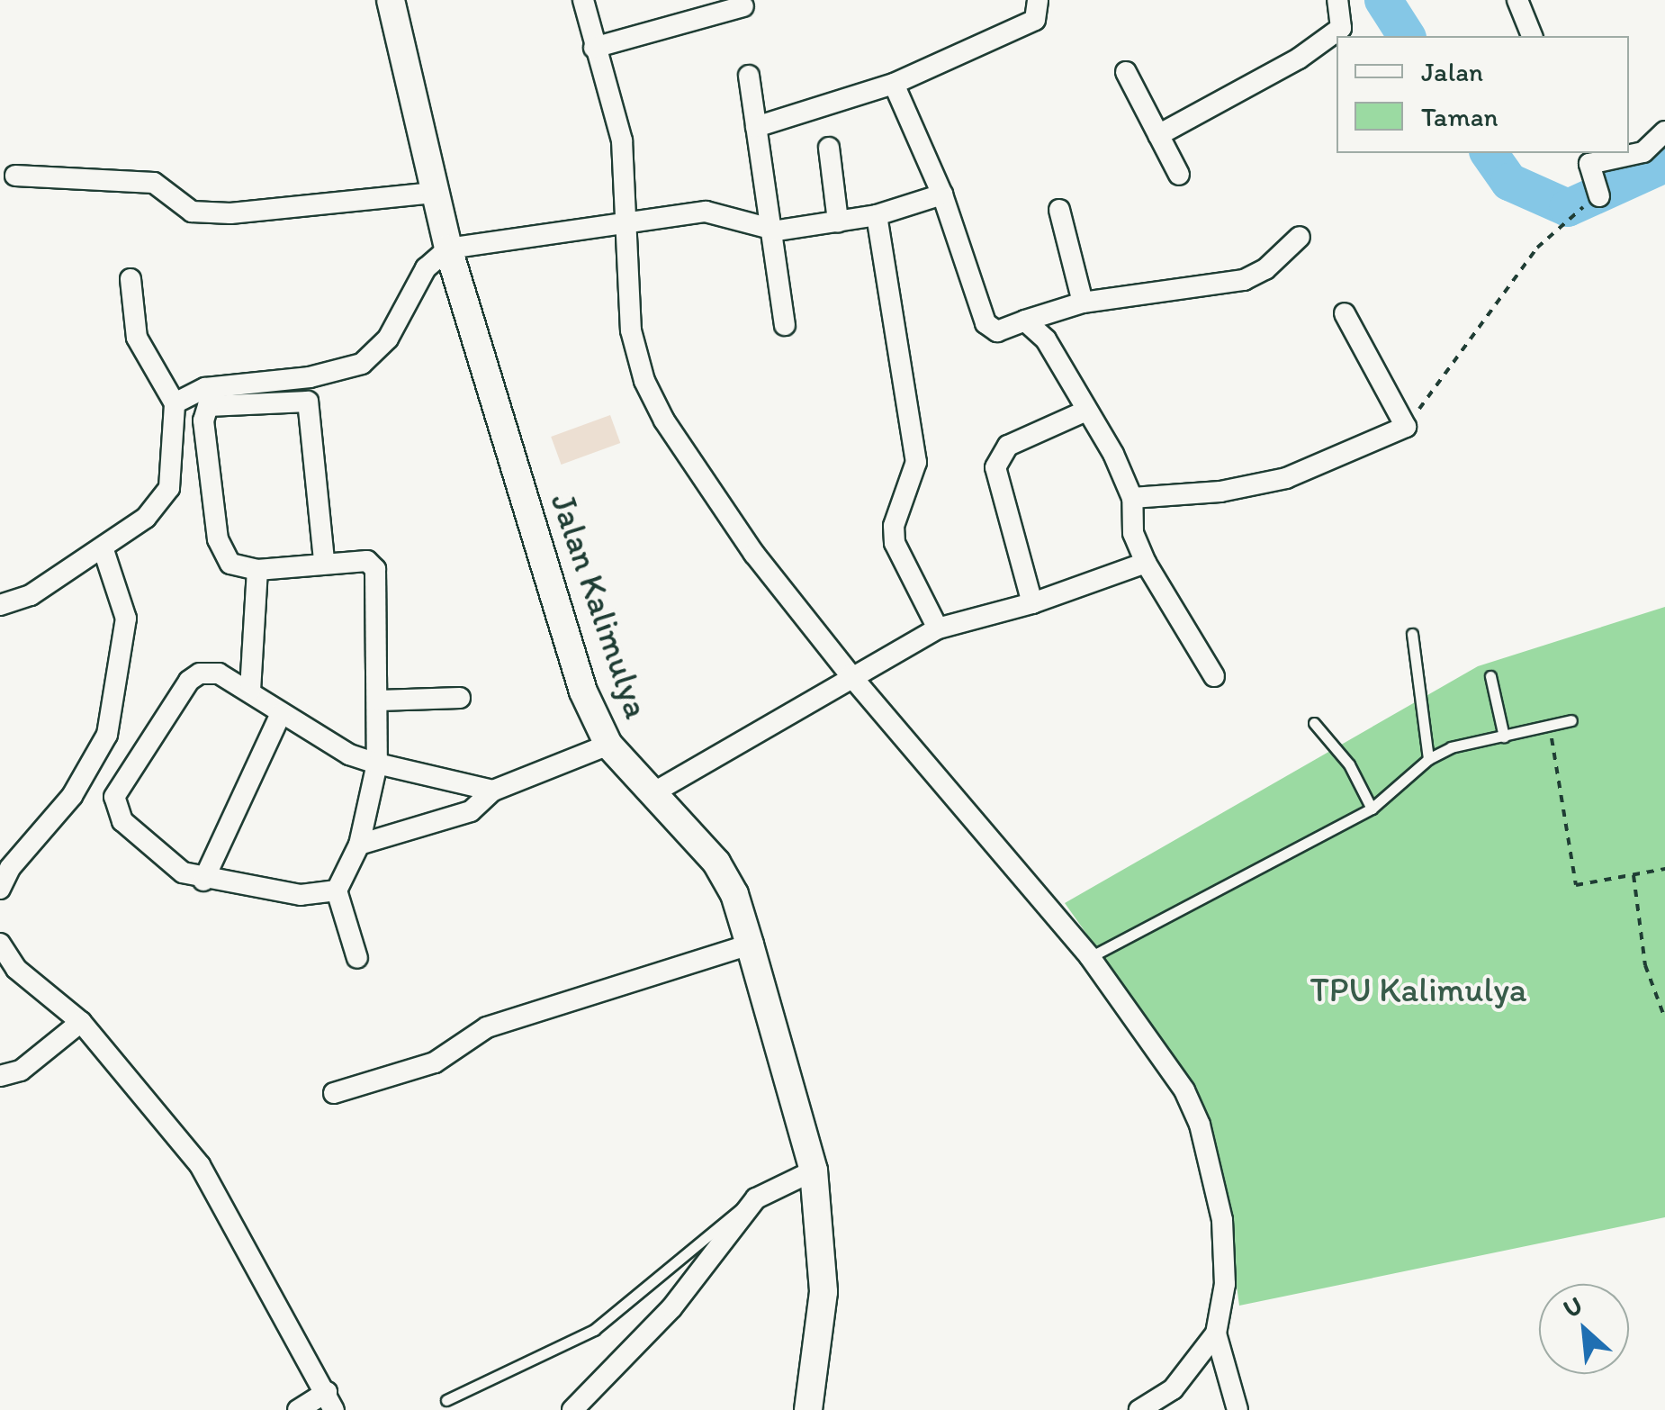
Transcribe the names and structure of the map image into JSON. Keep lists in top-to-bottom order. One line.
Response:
{"streets":{"street":["Jalan Kalimulya"]},"parks":["TPU Kalimulya"],"legend":["Jalan","Taman"],"north":"top left"}
